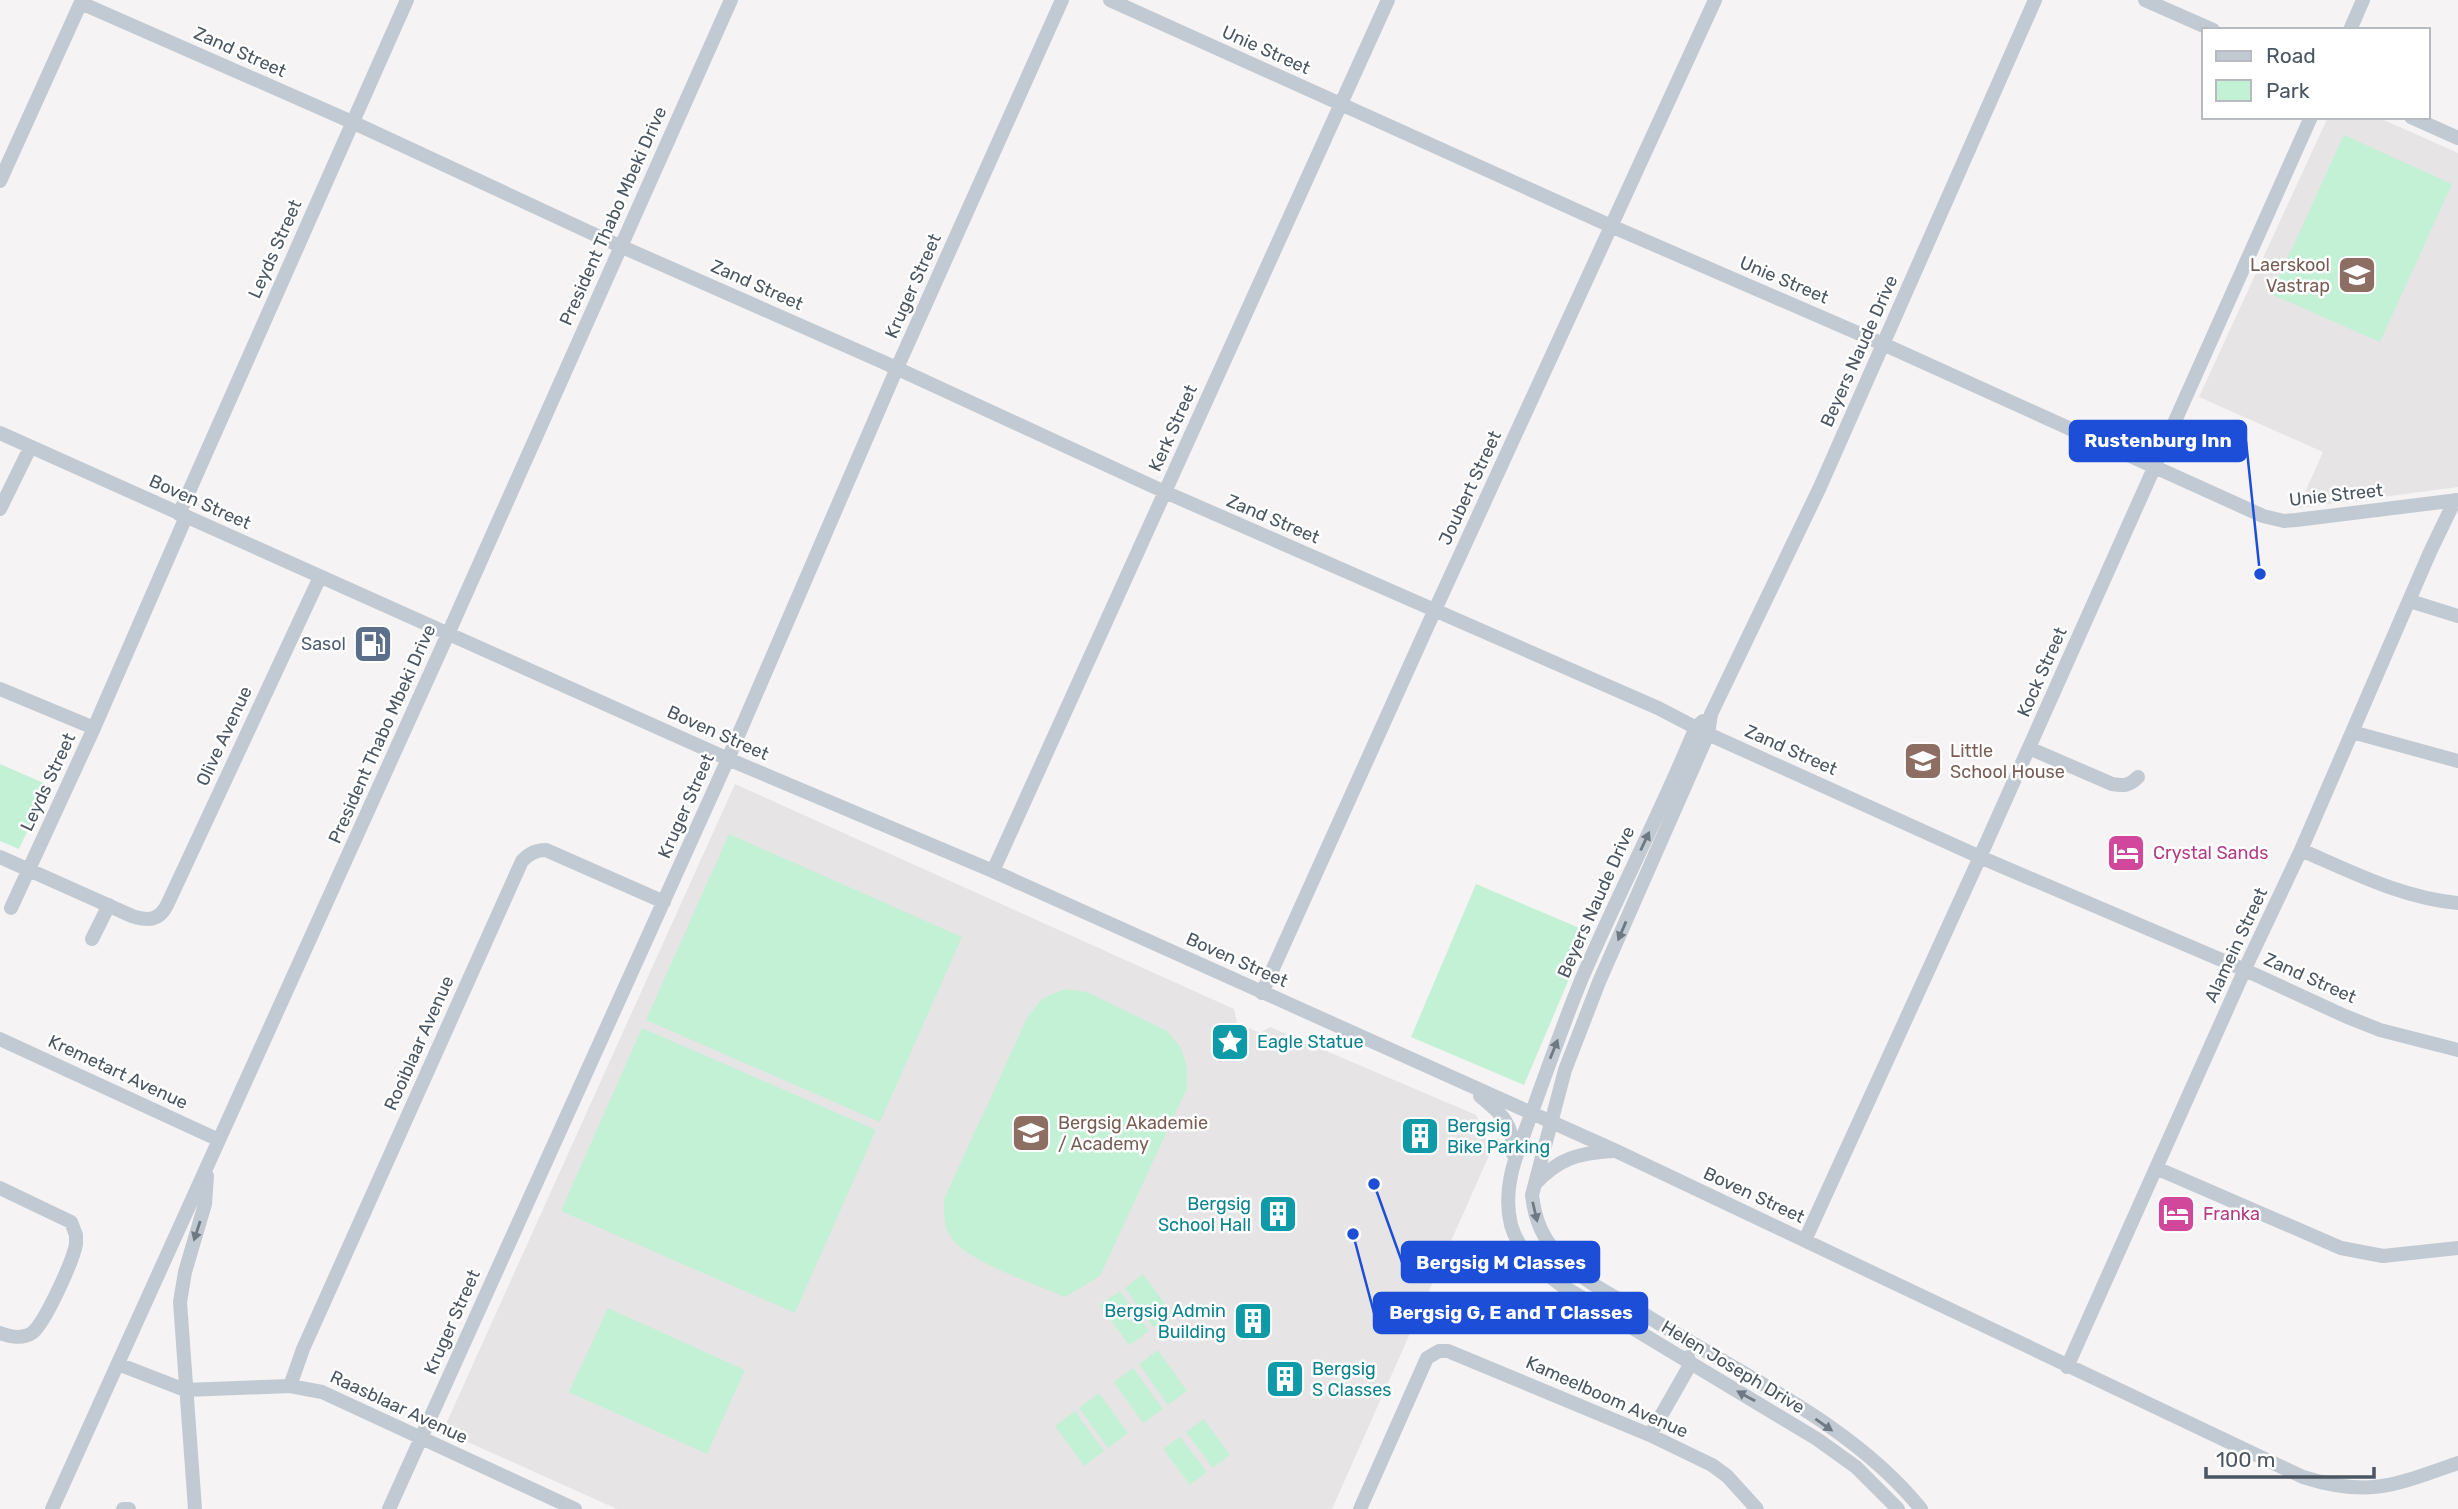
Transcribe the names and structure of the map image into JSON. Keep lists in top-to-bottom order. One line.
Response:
{"streets":{"street":["Unie Street","Zand Street","President Thabo Mbeki Drive","Leyds Street","Kruger Street","Beyers Naude Drive","Kerk Street","Joubert Street","Boven Street","Kock Street","Olive Avenue","Alamein Street","Rooiblaar Avenue","Kremetart Avenue","Helen Joseph Drive","Kameelboom Avenue","Raasblaar Avenue"]},"crossings":[["Unie Street","Beyers Naude Drive"],["Unie Street","Kerk Street"],["Unie Street","Joubert Street"],["Unie Street","Kock Street"],["Unie Street","Alamein Street"],["Zand Street","President Thabo Mbeki Drive"],["Zand Street","Leyds Street"],["Zand Street","Kruger Street"],["Zand Street","Beyers Naude Drive"],["Zand Street","Kerk Street"],["Zand Street","Joubert Street"],["Zand Street","Kock Street"],["Zand Street","Alamein Street"],["President Thabo Mbeki Drive","Boven Street"],["President Thabo Mbeki Drive","Kremetart Avenue"],["President Thabo Mbeki Drive","Raasblaar Avenue"],["Leyds Street","Boven Street"],["Kruger Street","Boven Street"],["Kruger Street","Rooiblaar Avenue"],["Kruger Street","Raasblaar Avenue"],["Beyers Naude Drive","Boven Street"],["Beyers Naude Drive","Helen Joseph Drive"],["Kerk Street","Boven Street"],["Joubert Street","Boven Street"],["Boven Street","Kock Street"],["Boven Street","Olive Avenue"],["Boven Street","Alamein Street"],["Boven Street","Helen Joseph Drive"],["Rooiblaar Avenue","Raasblaar Avenue"]],"places":{"school or university":["Laerskool Vastrap","Little School House","Bergsig Akademie / Academy"],"other":["Rustenburg Inn","Bergsig M Classes","Bergsig G, E and T Classes"],"fuel station":["Sasol"],"hotel":["Crystal Sands","Franka"],"place":["Eagle Statue"],"building":["Bergsig Bike Parking","Bergsig School Hall","Bergsig Admin Building","Bergsig S Classes"]},"legend":["Road","Park"],"scale_bar":"100 m"}
